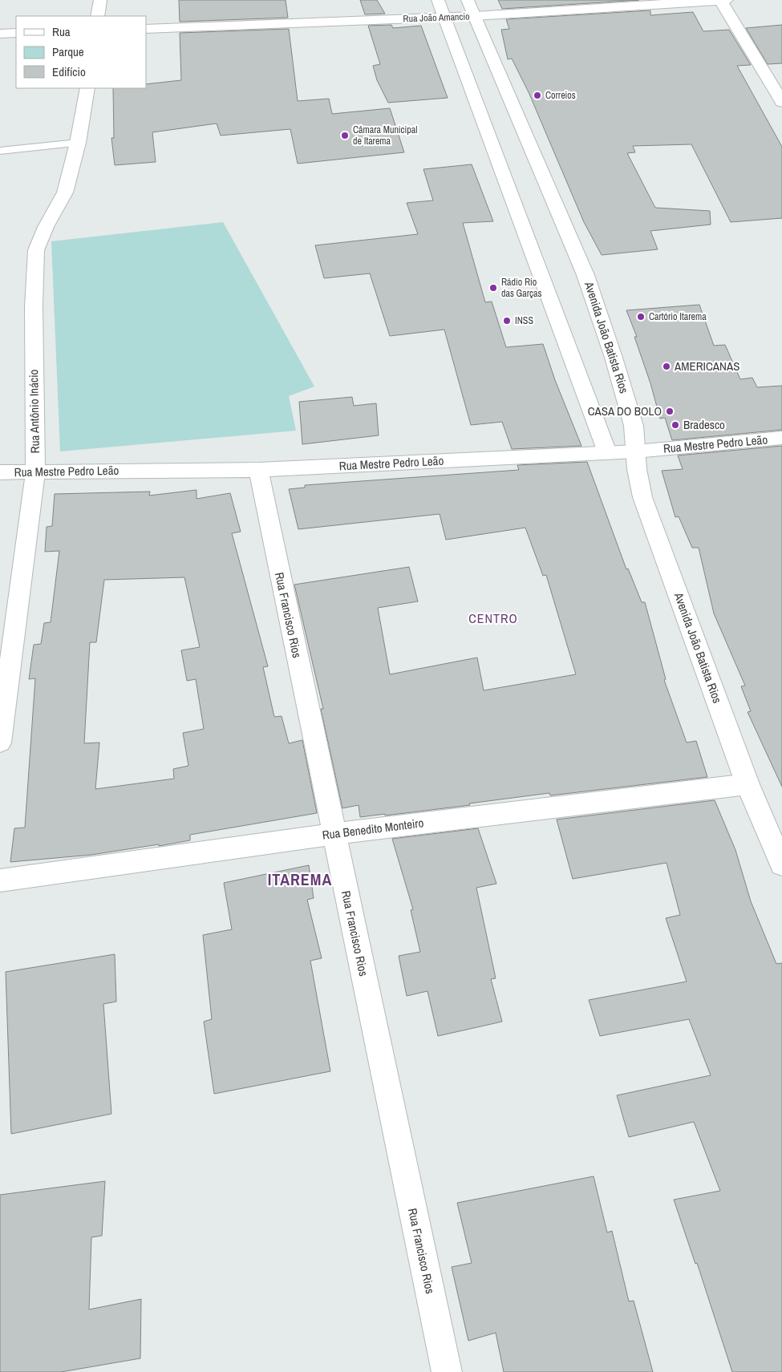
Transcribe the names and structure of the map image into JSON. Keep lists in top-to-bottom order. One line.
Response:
{"streets":{"street":["Rua João Amancio","Avenida João Batista Rios","Rua Antônio Inácio","Rua Mestre Pedro Leão","Rua Francisco Rios","Rua Benedito Monteiro"]},"crossings":[["Rua João Amancio","Avenida João Batista Rios"],["Avenida João Batista Rios","Rua Mestre Pedro Leão"],["Avenida João Batista Rios","Rua Benedito Monteiro"],["Rua Antônio Inácio","Rua Mestre Pedro Leão"],["Rua Mestre Pedro Leão","Rua Francisco Rios"],["Rua Francisco Rios","Rua Benedito Monteiro"]],"districts":["CENTRO","ITAREMA"],"places":["Correios","Câmara Municipal de Itarema","Rádio Rio das Garças","Cartório Itarema","INSS","AMERICANAS","CASA DO BOLO","Bradesco"],"legend":["Rua","Parque","Edifício"]}
